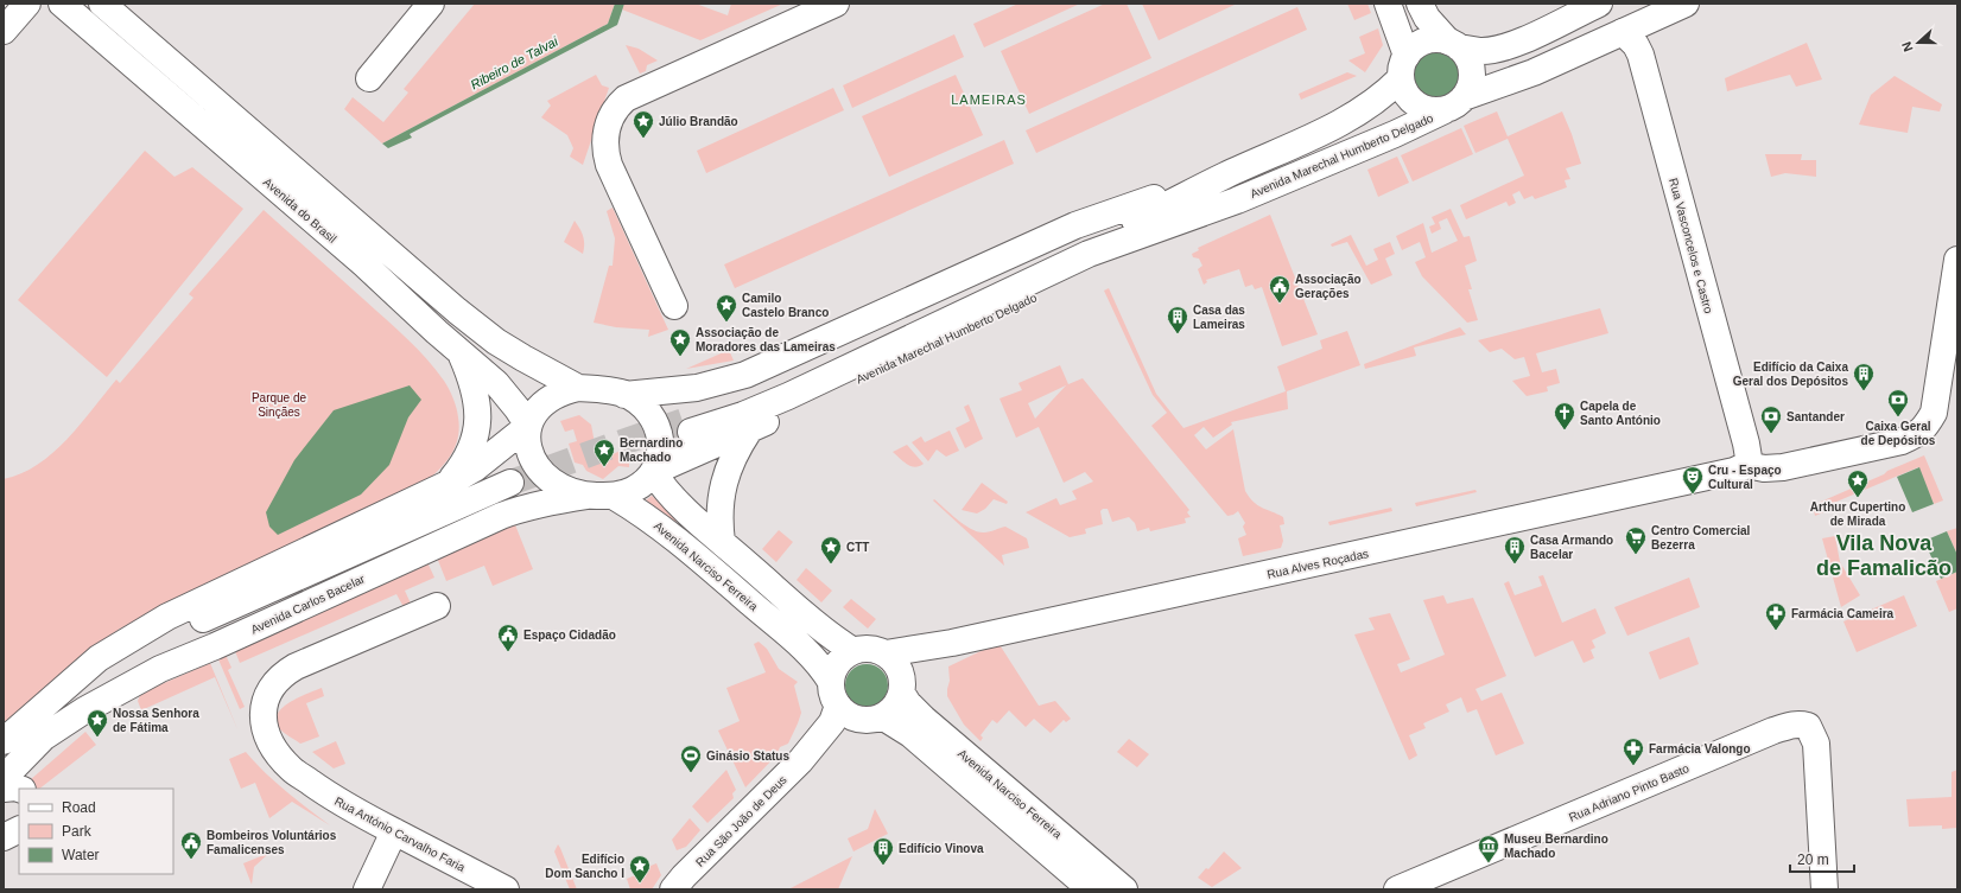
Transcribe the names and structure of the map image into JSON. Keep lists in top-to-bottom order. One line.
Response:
{"streets":{"main road":["Avenida Marechal Humberto Delgado","Avenida do Brasil","Rua Vasconcelos e Castro","Rua Alves Roçadas","Avenida Narciso Ferreira","Avenida Carlos Bacelar","Rua Adriano Pinto Basto","Rua São João de Deus","Rua António Carvalho Faria"]},"crossings":[["Avenida Marechal Humberto Delgado","Avenida do Brasil"],["Avenida Marechal Humberto Delgado","Rua Vasconcelos e Castro"],["Avenida Marechal Humberto Delgado","Avenida Narciso Ferreira"],["Avenida Marechal Humberto Delgado","Avenida Carlos Bacelar"],["Avenida do Brasil","Avenida Narciso Ferreira"],["Avenida do Brasil","Avenida Carlos Bacelar"],["Rua Vasconcelos e Castro","Rua Alves Roçadas"],["Rua Alves Roçadas","Avenida Narciso Ferreira"],["Rua Alves Roçadas","Rua São João de Deus"],["Avenida Narciso Ferreira","Avenida Carlos Bacelar"],["Avenida Narciso Ferreira","Rua São João de Deus"]],"districts":["LAMEIRAS","Vila Nova de Famalicão"],"water":["Ribeiro de Talvai"],"parks":["Parque de Sinçães"],"places":{"place":["Júlio Brandão","Camilo Castelo Branco","Associação de Moradores das Lameiras","Bernardino Machado","Arthur Cupertino de Mirada","CTT","Nossa Senhora de Fátima","Edifício Dom Sancho I"],"public building":["Associação Gerações","Espaço Cidadão","Bombeiros Voluntários Famalicenses"],"building":["Casa das Lameiras","Edifício da Caixa Geral dos Depósitos","Casa Armando Bacelar","Edifício Vinova"],"bank":["Caixa Geral de Depósitos","Santander"],"church":["Capela de Santo António"],"theatre":["Cru - Espaço Cultural"],"supermarket":["Centro Comercial Bezerra"],"pharmacy":["Farmácia Cameira","Farmácia Valongo"],"sports":["Ginásio Status"],"museum":["Museu Bernardino Machado"]},"legend":["Road","Park","Water"],"scale_bar":"20 m","north":"left"}
